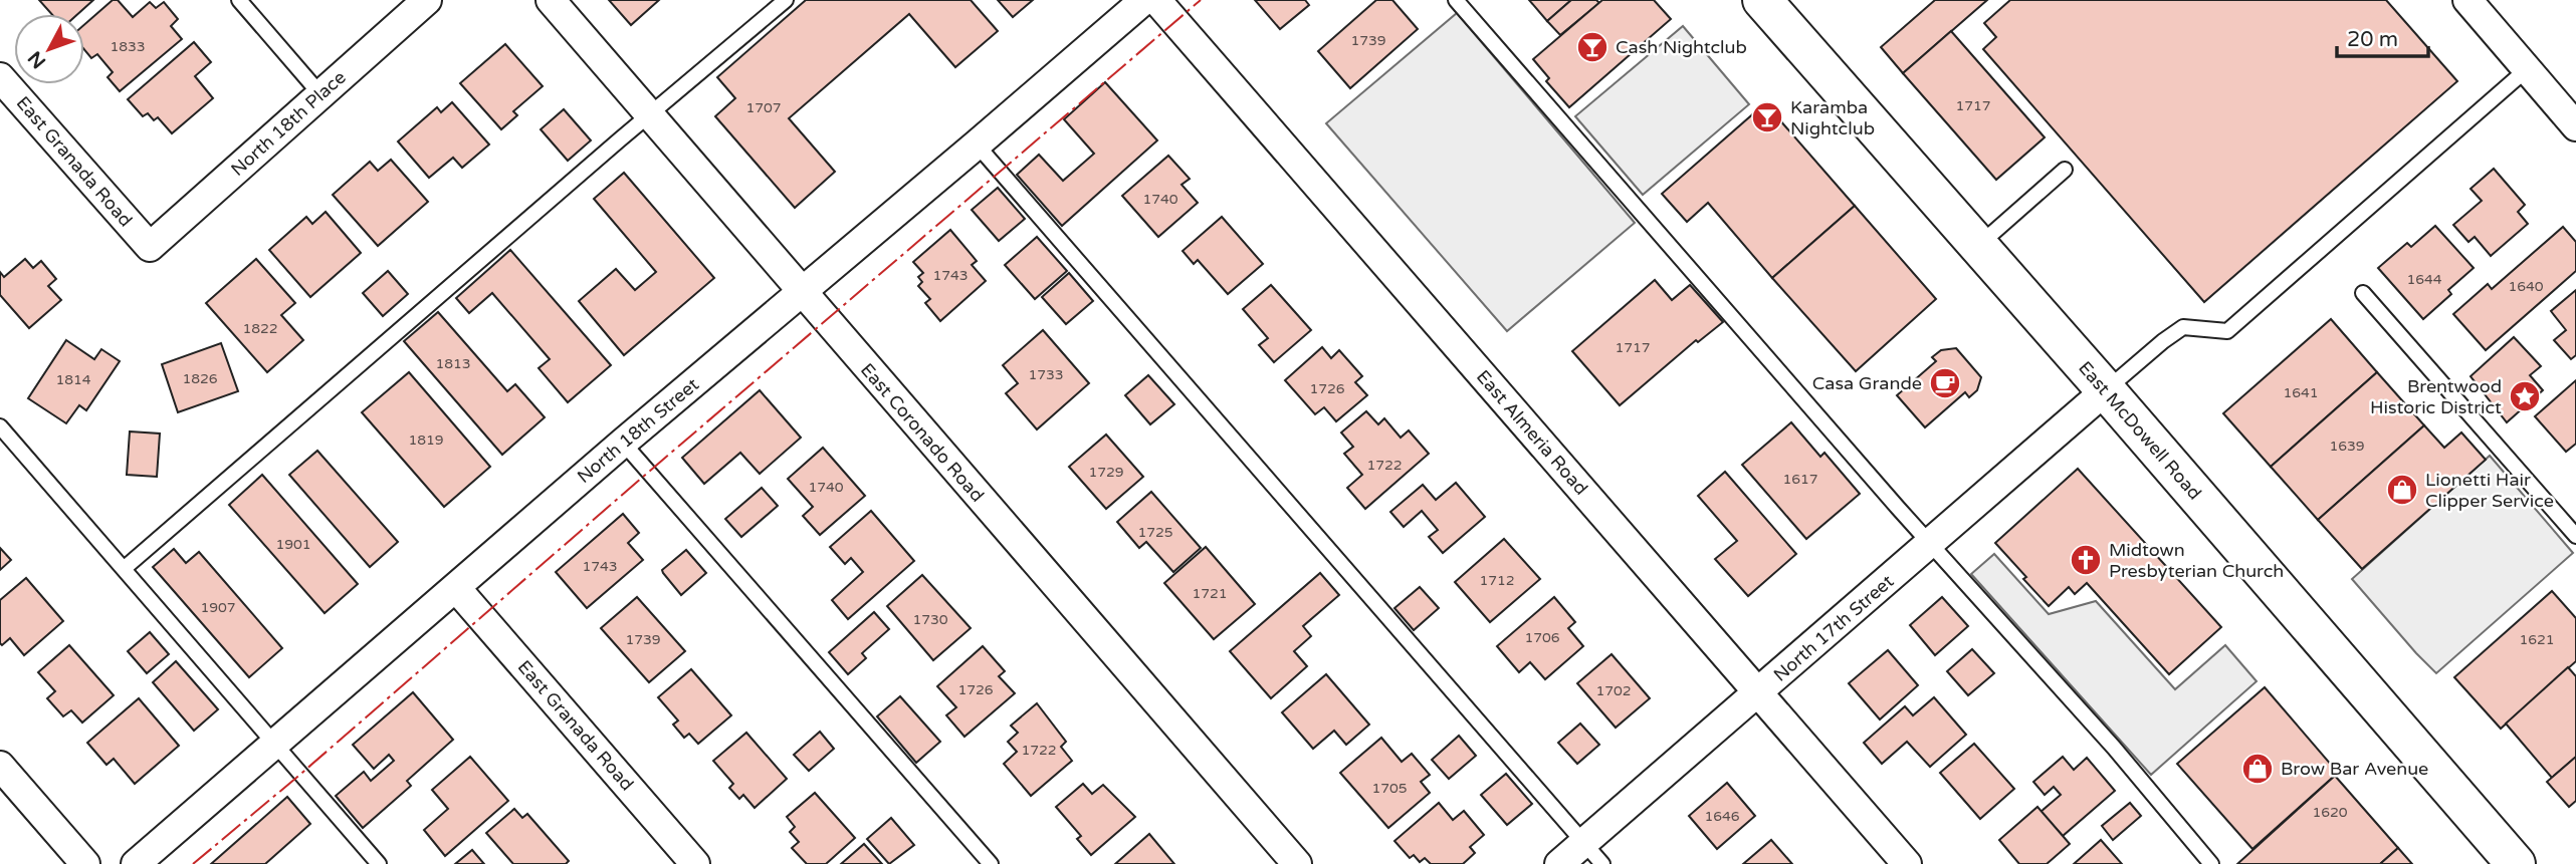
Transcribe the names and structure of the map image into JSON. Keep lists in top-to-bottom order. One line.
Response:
{"streets":{"main road":["East McDowell Road"],"street":["North 18th Place","East Granada Road","North 18th Street","East Coronado Road","East Almeria Road","North 17th Street"]},"crossings":[["North 18th Place","East Granada Road"],["East Granada Road","North 18th Street"],["North 18th Street","East Coronado Road"],["East McDowell Road","North 17th Street"],["East Almeria Road","North 17th Street"]],"places":{"bar":["Cash Nightclub","Karamba Nightclub"],"cafe":["Casa Grande"],"place":["Brentwood Historic District"],"shop":["Lionetti Hair Clipper Service","Brow Bar Avenue"],"church":["Midtown Presbyterian Church"]},"house_numbers":["1739","1833","1717","1707","1740","1743","1644","1640","1822","1717","1813","1733","1826","1814","1726","1641","1819","1639","1722","1729","1617","1740","1725","1901","1743","1712","1721","1907","1730","1706","1739","1621","1726","1702","1722","1705","1620","1646"],"scale_bar":"20 m","north":"bottom left"}
